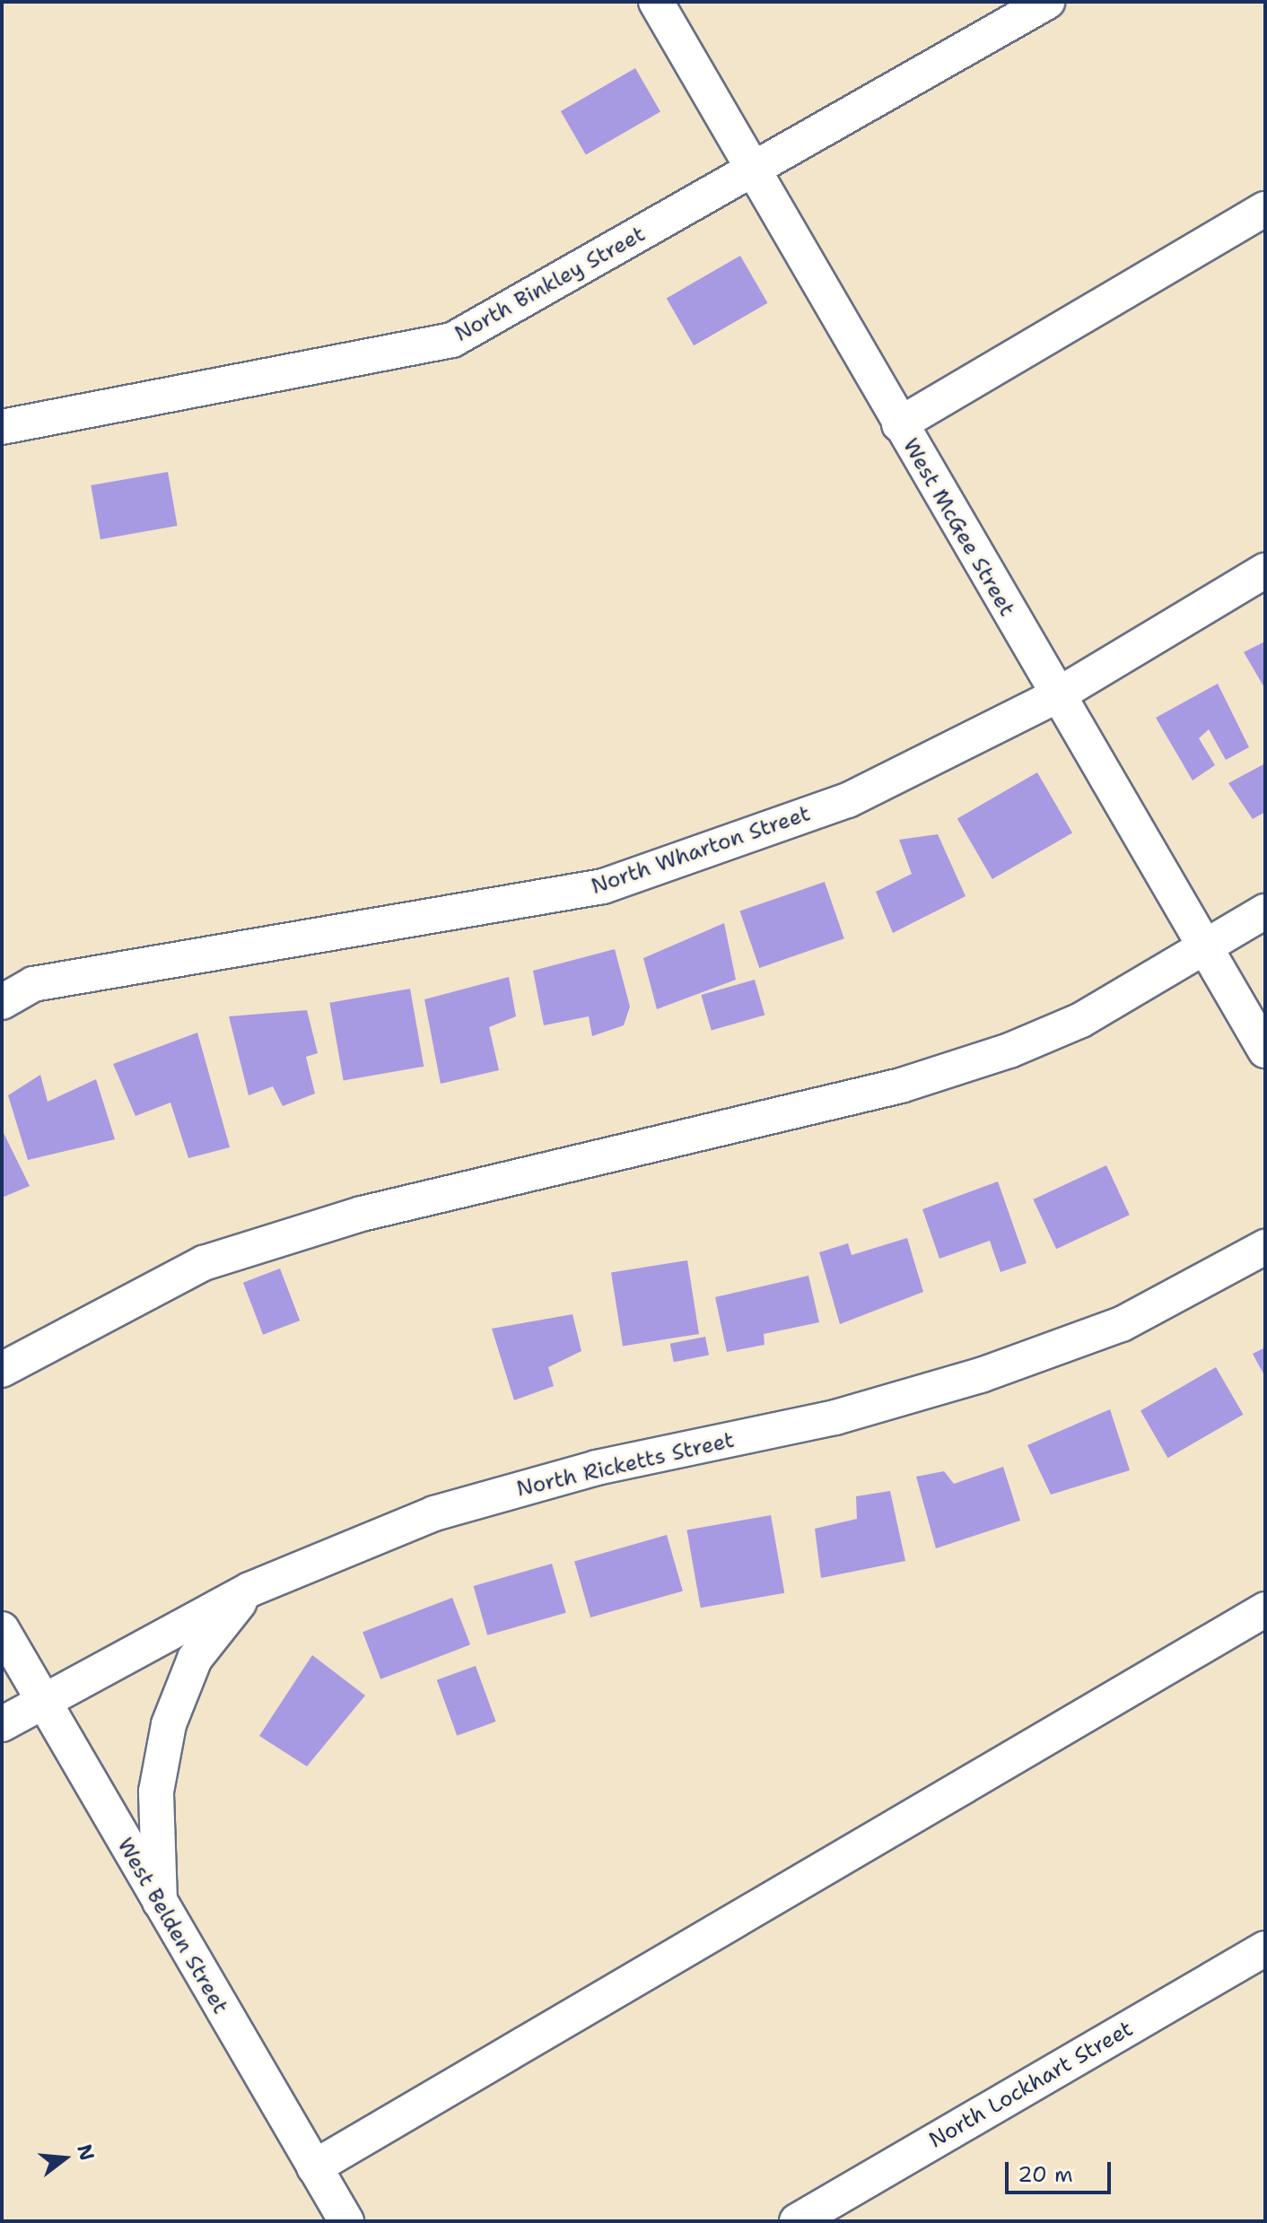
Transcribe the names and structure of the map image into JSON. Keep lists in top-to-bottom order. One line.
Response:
{"streets":{"street":["North Binkley Street","West McGee Street","North Wharton Street","North Ricketts Street","West Belden Street","North Lockhart Street"]},"crossings":[["North Binkley Street","West McGee Street"],["West McGee Street","North Wharton Street"],["North Ricketts Street","West Belden Street"]],"scale_bar":"20 m","north":"right"}
